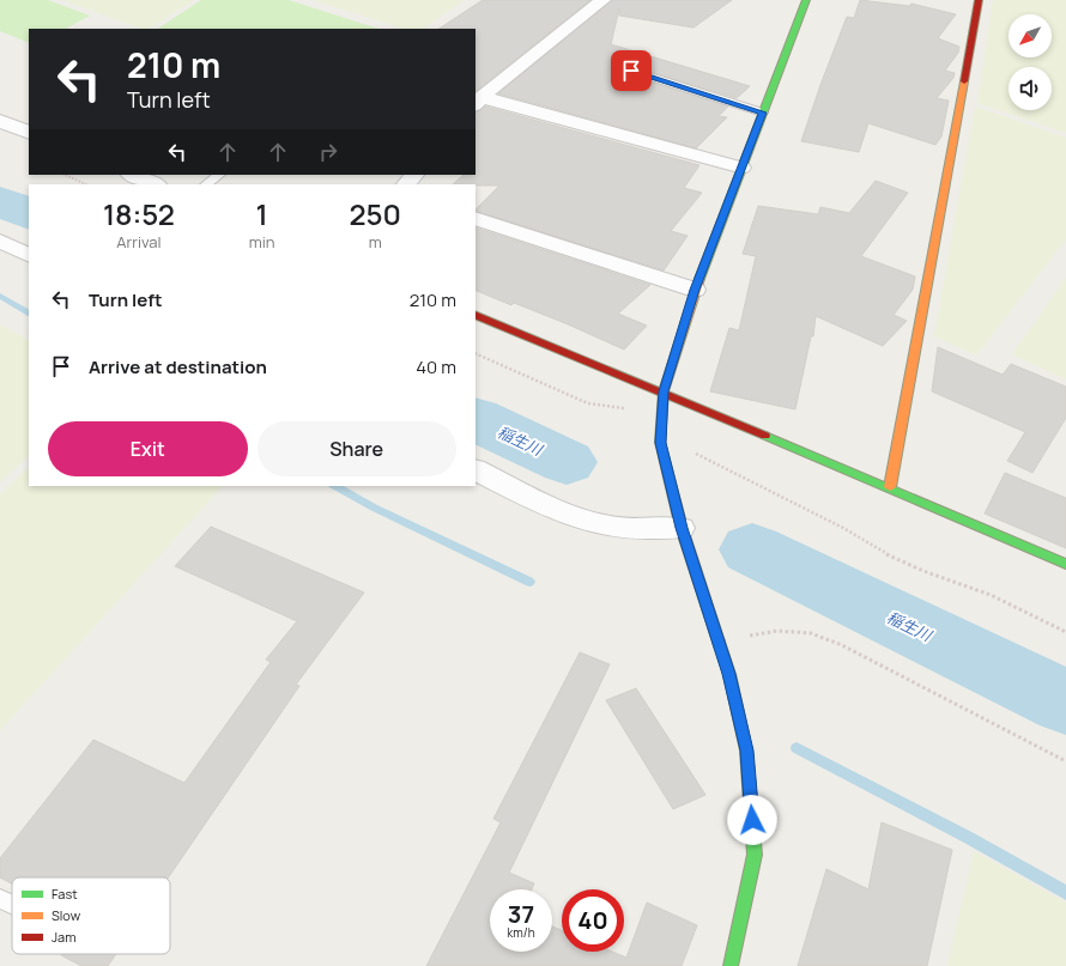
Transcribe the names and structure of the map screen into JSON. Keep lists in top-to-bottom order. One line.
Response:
{"water":["稲生川"],"legend":["Fast","Slow","Jam"],"north":"bottom left","page":{"turn":["210 m","Turn left"],"eta":["18:52","Arrival","1","min","250","m"],"list":[{"name":"Turn left","value":"210 m"},{"name":"Arrive at destination","value":"40 m"}],"buttons":["Exit","Share"],"speed":"37 km/h","limit":"40"}}
